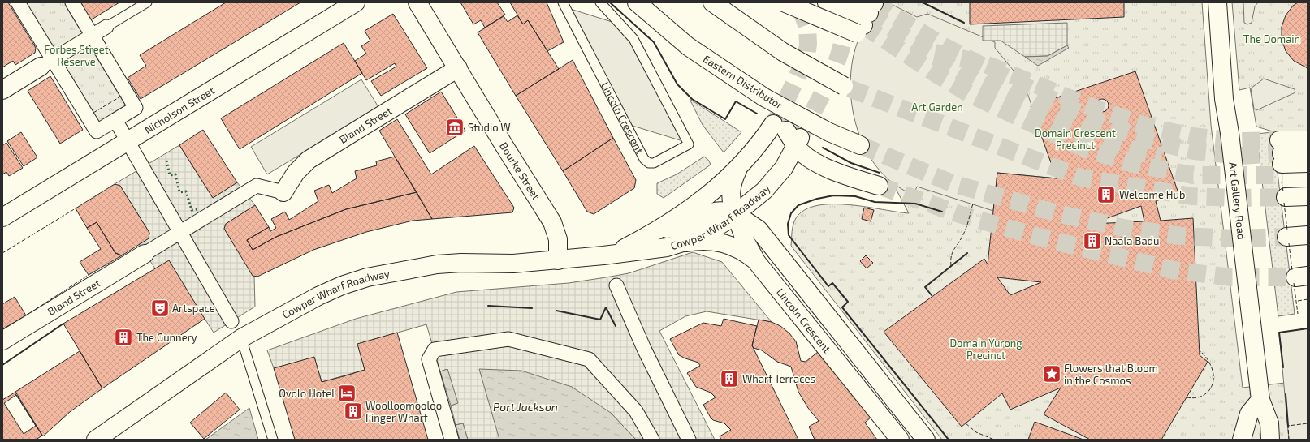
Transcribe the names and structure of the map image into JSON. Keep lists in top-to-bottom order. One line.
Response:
{"streets":{"main road":["Eastern Distributor","Nicholson Street","Lincoln Crescent","Bland Street","Bourke Street","Art Gallery Road","Cowper Wharf Roadway"]},"crossings":[["Lincoln Crescent","Cowper Wharf Roadway"],["Bland Street","Bourke Street"],["Bourke Street","Cowper Wharf Roadway"]],"water":["Port Jackson"],"parks":["The Domain","Forbes Street Reserve","Art Garden","Domain Crescent Precinct","Domain Yurong Precinct"],"places":{"museum":["Studio W"],"building":["Welcome Hub","Naala Badu","The Gunnery","Wharf Terraces","Woolloomooloo Finger Wharf"],"theatre":["Artspace"],"place":["Flowers that Bloom in the Cosmos"],"hotel":["Ovolo Hotel"]}}
